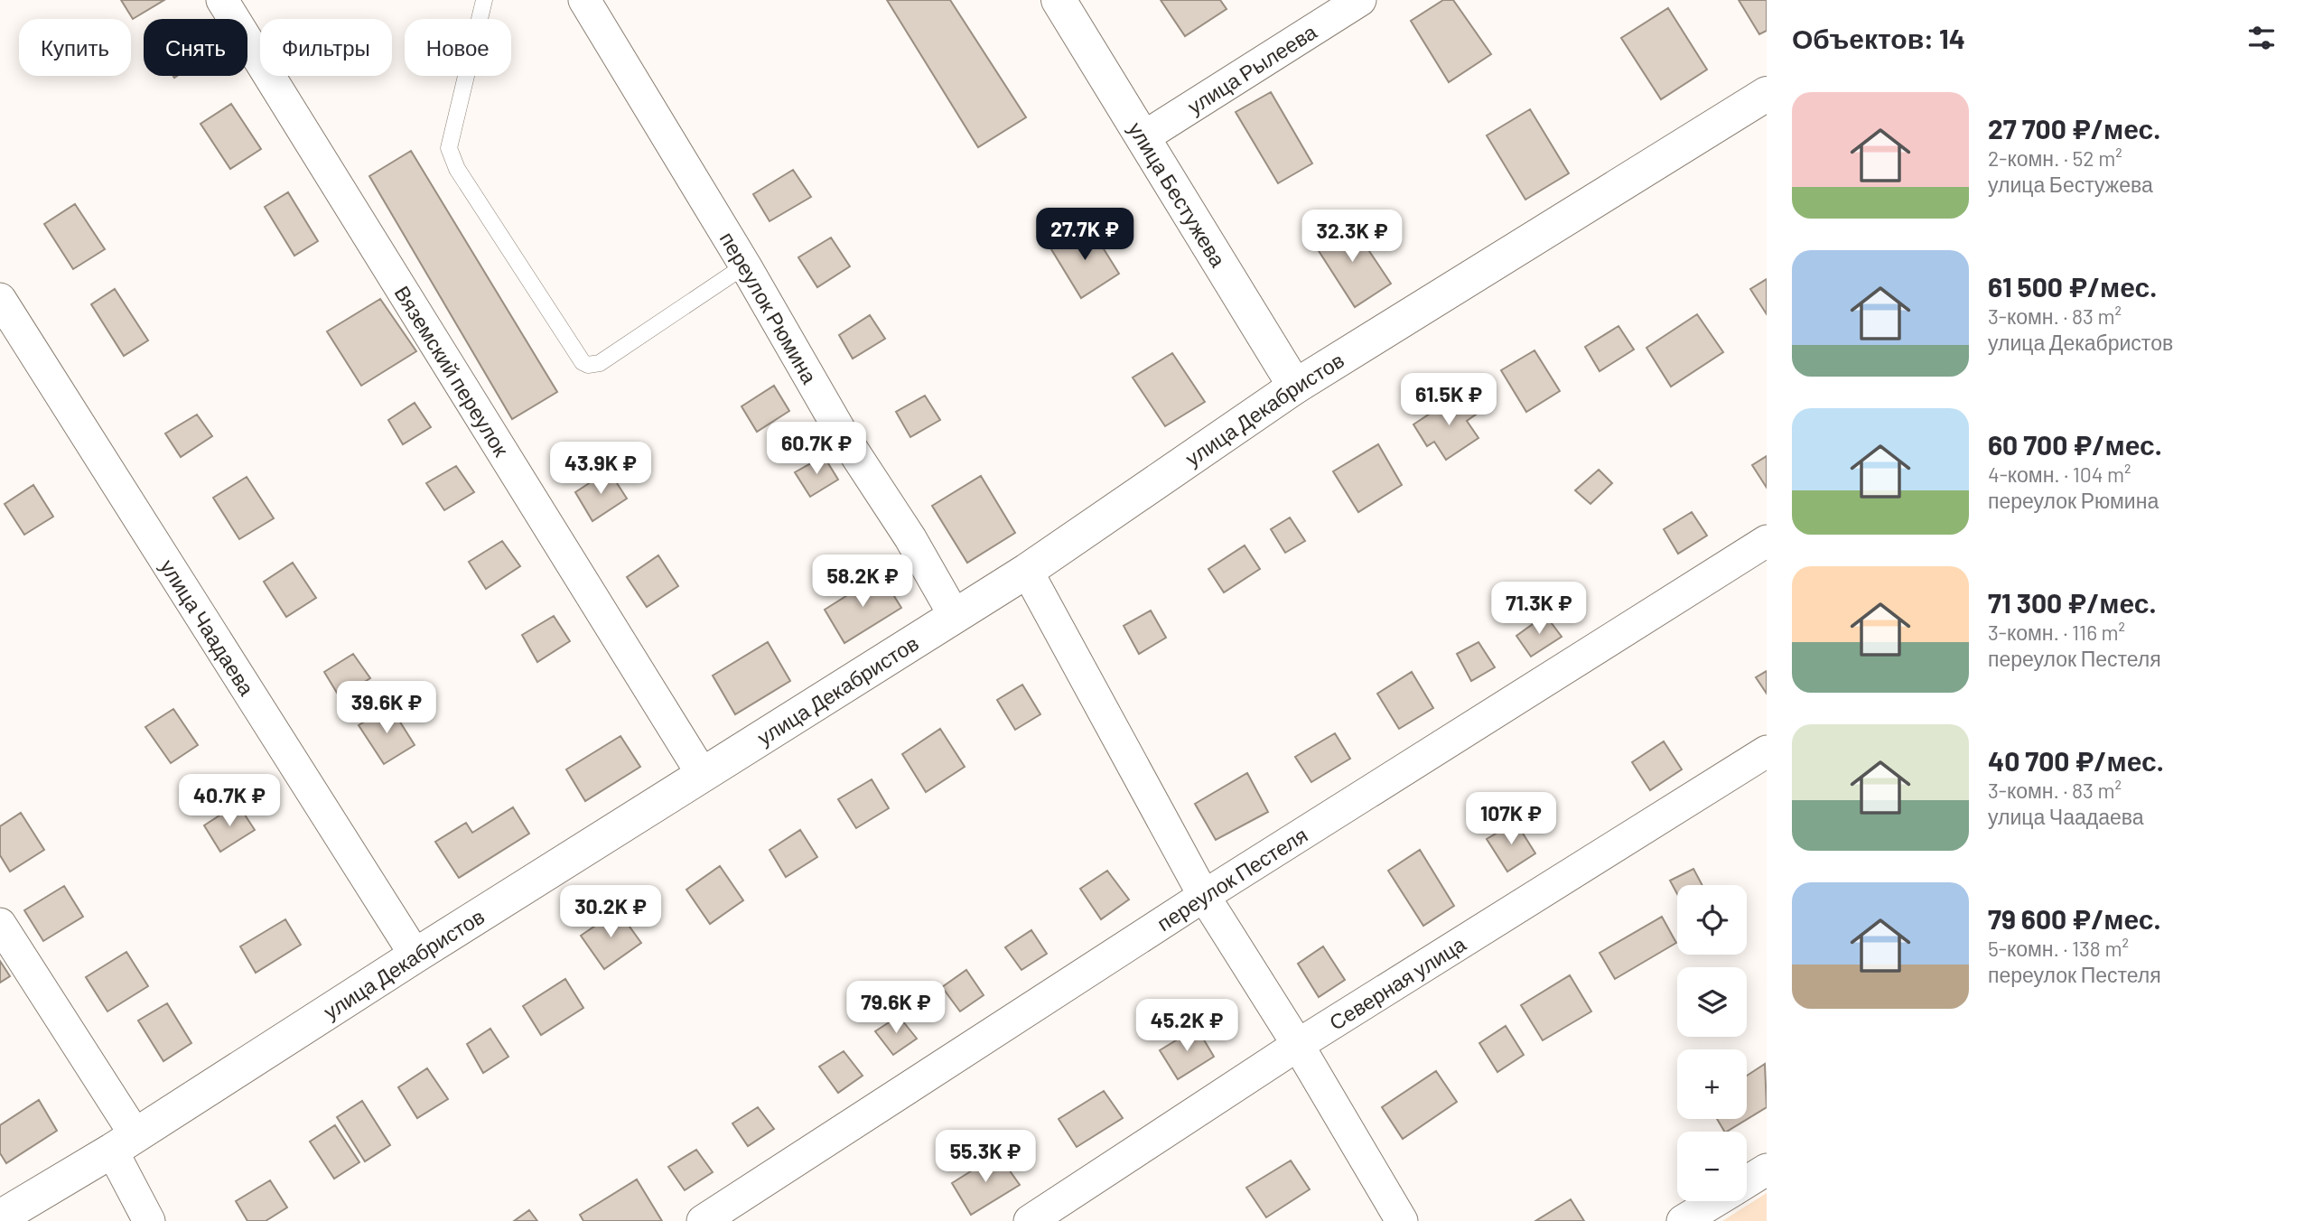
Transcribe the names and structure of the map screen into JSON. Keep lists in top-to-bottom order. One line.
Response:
{"streets":{"street":["улица Рылеева","улица Бестужева","переулок Рюмина","Вяземский переулок","улица Декабристов","улица Чаадаева","переулок Пестеля","Северная улица"]},"crossings":[["улица Рылеева","улица Бестужева"],["улица Бестужева","улица Декабристов"],["переулок Рюмина","улица Декабристов"],["Вяземский переулок","улица Декабристов"],["улица Декабристов","улица Чаадаева"]],"page":{"heading":"Объектов: 14","chip":["Купить","Снять","Фильтры","Новое"],"list":[{"name":"27 700 ₽/мес.","note":"2-комн. · 52 m² · улица Бестужева"},{"name":"61 500 ₽/мес.","note":"3-комн. · 83 m² · улица Декабристов"},{"name":"60 700 ₽/мес.","note":"4-комн. · 104 m² · переулок Рюмина"},{"name":"71 300 ₽/мес.","note":"3-комн. · 116 m² · переулок Пестеля"},{"name":"40 700 ₽/мес.","note":"3-комн. · 83 m² · улица Чаадаева"},{"name":"79 600 ₽/мес.","note":"5-комн. · 138 m² · переулок Пестеля"}],"price":["27.7K ₽","32.3K ₽","61.5K ₽","60.7K ₽","43.9K ₽","58.2K ₽","71.3K ₽","39.6K ₽","40.7K ₽","107K ₽","30.2K ₽","79.6K ₽","45.2K ₽","55.3K ₽"],"map_buttons":["+","−"]}}
